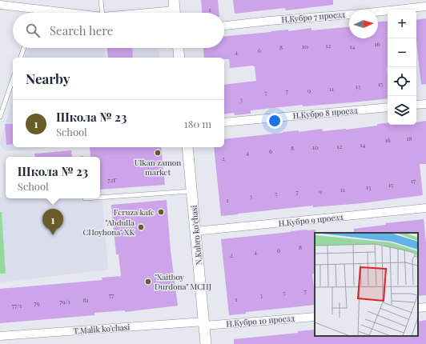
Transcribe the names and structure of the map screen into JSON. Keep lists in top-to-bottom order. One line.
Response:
{"streets":{"street":["Н.Кубро 7 проезд","Н.Кубро 8 проезд","Н.Кубро 9 проезд","N.Kubro ko'chasi","Н.Кубро 10 проезд","T.Malik ko'chasi"]},"crossings":[["Н.Кубро 9 проезд","N.Kubro ko'chasi"],["N.Kubro ko'chasi","Н.Кубро 10 проезд"],["N.Kubro ko'chasi","T.Malik ko'chasi"],["Н.Кубро 10 проезд","T.Malik ko'chasi"]],"places":["Ulkan zamon market","Feruza kafe","\"Abdulla CHoyhona\" XK","\"Xaitboy Durdona\" MCHJ"],"house_numbers":["1","16","12","10","14","8","6","4","15","13","11","9","7","5","3","18","16","14","12","10","8","6","4","2","72Г","17","15","13","11","9","7","5","3","1","8","6","4","2","7","5","77","3","1","81","79/1","79","77/1"],"north":"right","page":{"map_buttons":["+","−"],"search":"Search here","heading":"Nearby","list":[{"mark":"1","name":"Школа № 23","note":"School","value":"180 m"}],"popup":["Школа № 23","School"],"pins":"1"}}
